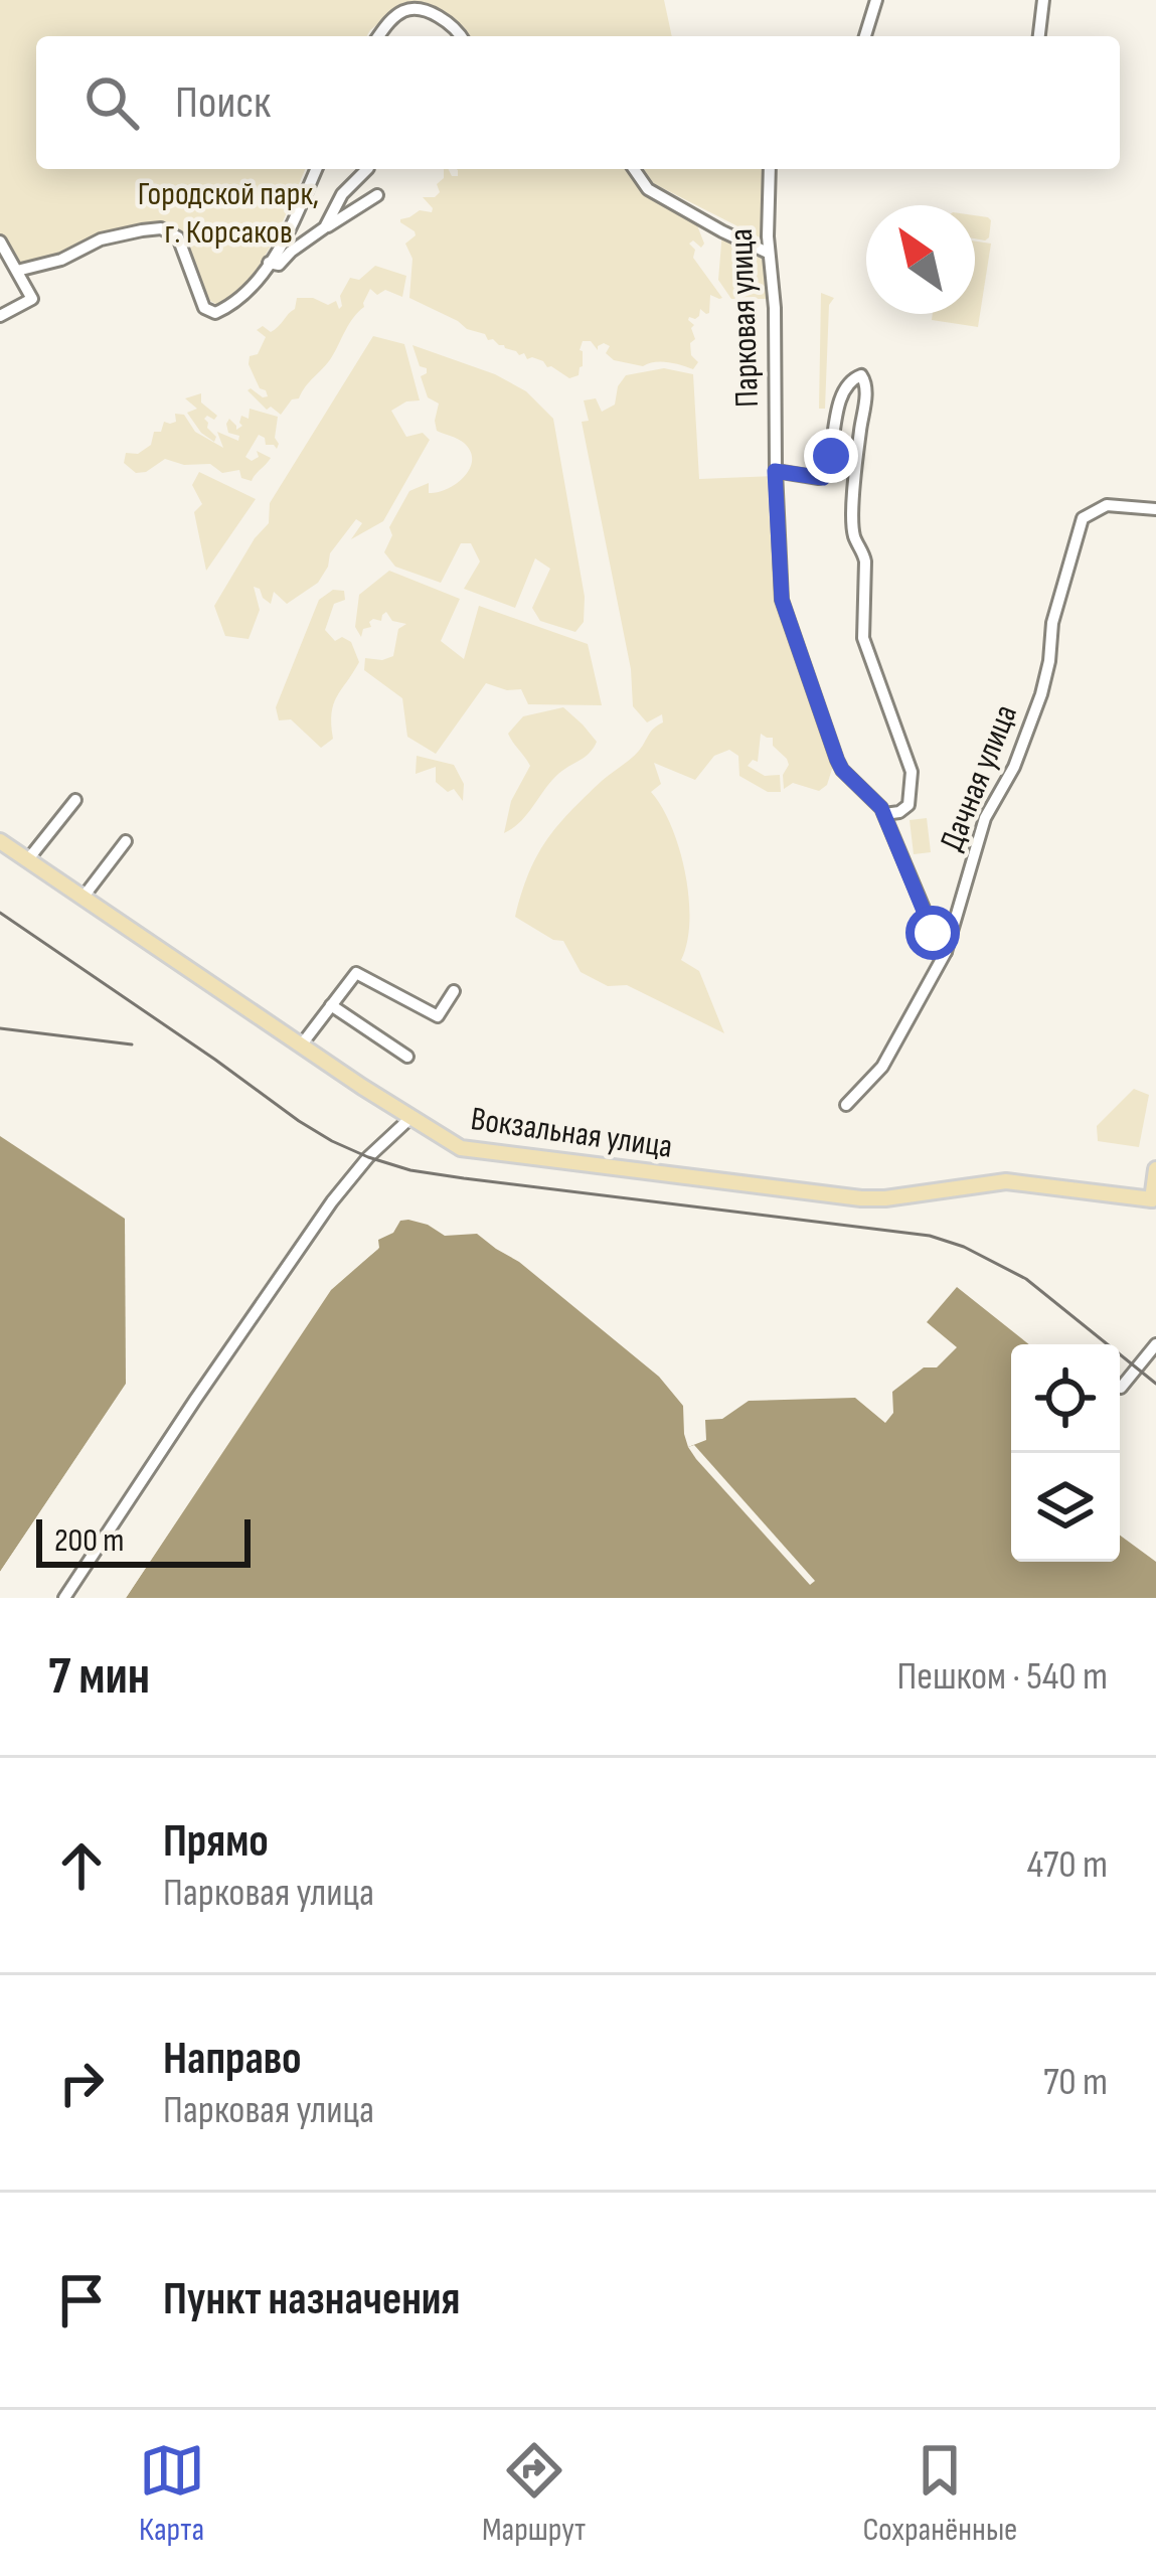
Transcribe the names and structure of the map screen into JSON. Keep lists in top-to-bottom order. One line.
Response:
{"streets":{"main road":["Вокзальная улица"],"street":["Парковая улица","Дачная улица"]},"crossings":[["Парковая улица","Дачная улица"]],"parks":["Городской парк, г. Корсаков"],"scale_bar":"200 m","north":"top left","page":{"search":"Поиск","scale":"200 m","heading":["7 мин","Пешком · 540 m"],"list":[["Прямо","Парковая улица","470 m"],["Направо","Парковая улица","70 m"],"Пункт назначения"],"nav":["Карта","Маршрут","Сохранённые"]}}
